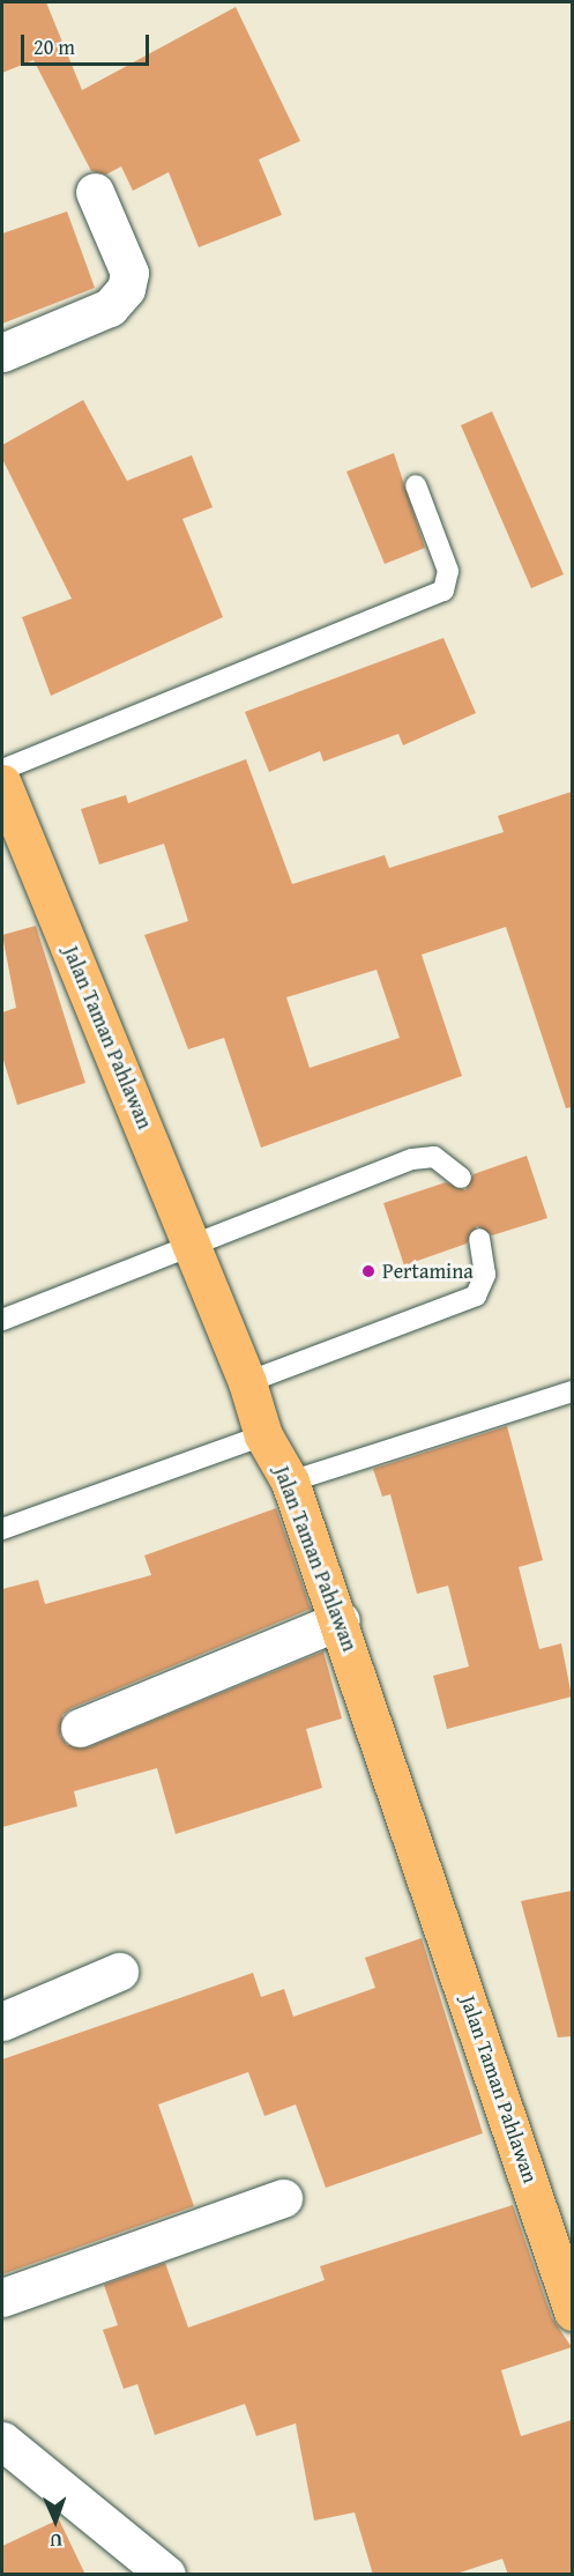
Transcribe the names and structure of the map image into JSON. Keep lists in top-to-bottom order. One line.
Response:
{"streets":{"main road":["Jalan Taman Pahlawan"]},"places":["Pertamina"],"scale_bar":"20 m","north":"bottom"}
